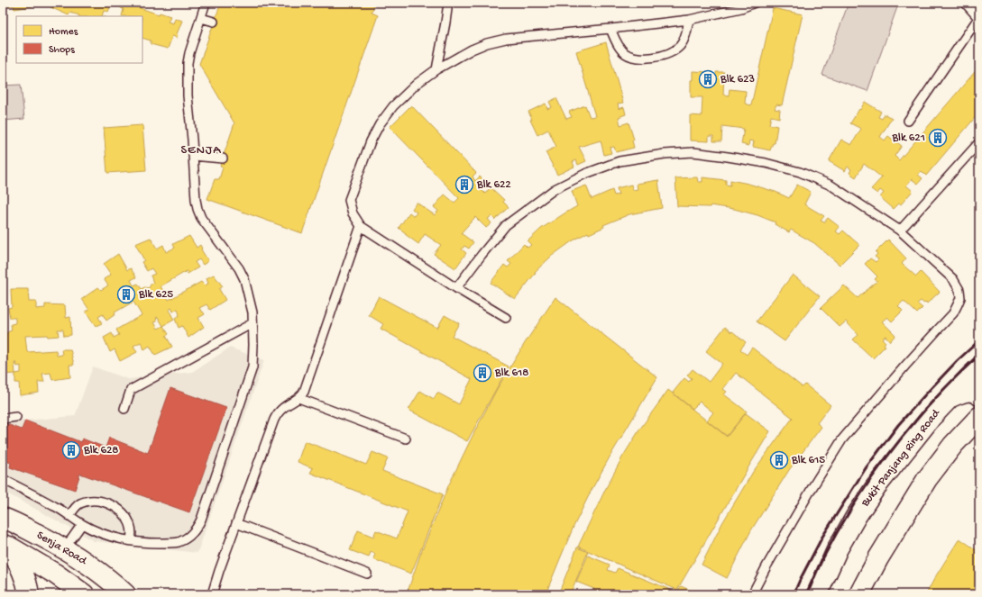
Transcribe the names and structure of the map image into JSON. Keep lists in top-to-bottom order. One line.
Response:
{"streets":{"main road":["Bukit Panjang Ring Road","Senja Road"]},"districts":["SENJA"],"places":{"building":["Blk 623","Blk 621","Blk 622","Blk 625","Blk 618","Blk 628","Blk 615"]},"legend":["Homes","Shops"]}
